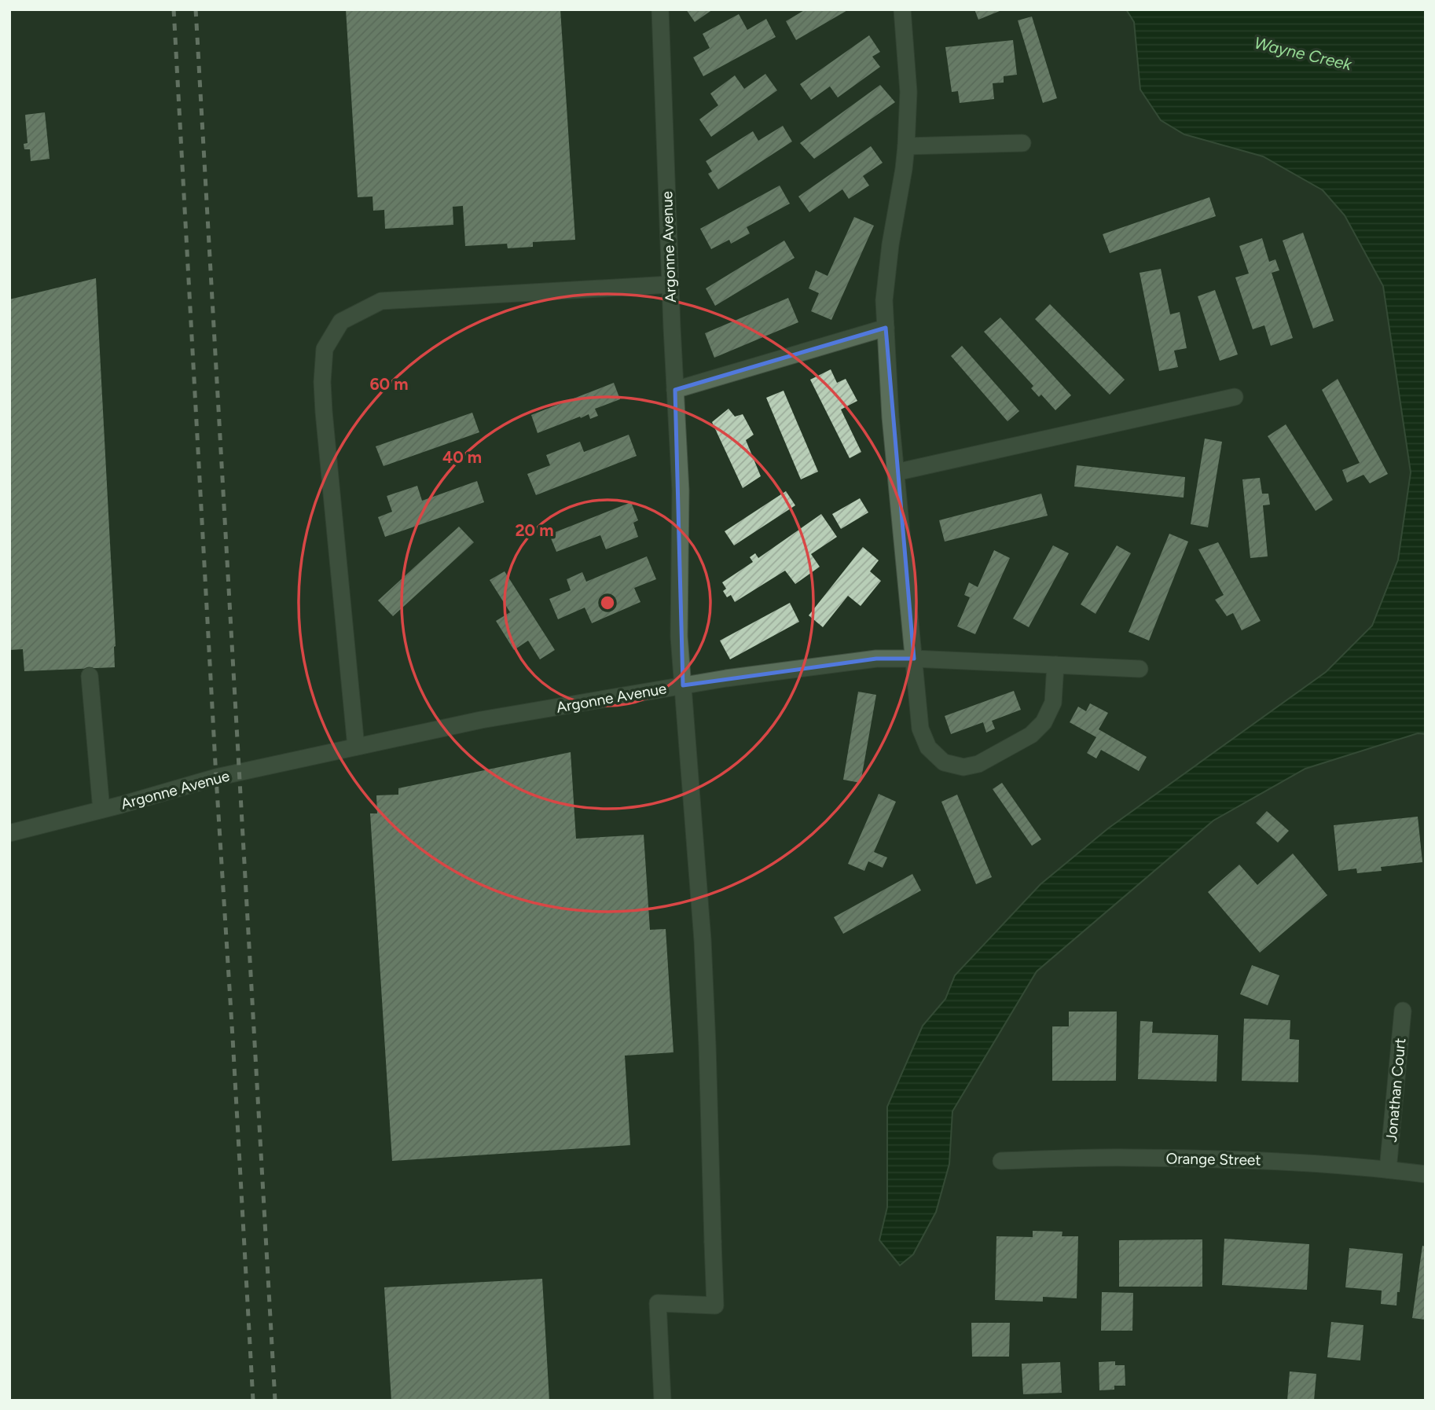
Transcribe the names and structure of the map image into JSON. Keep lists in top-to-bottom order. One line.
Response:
{"streets":{"street":["Argonne Avenue","Jonathan Court","Orange Street"]},"crossings":[["Jonathan Court","Orange Street"]],"water":["Wayne Creek"],"rings":["60 m","40 m","20 m"]}
